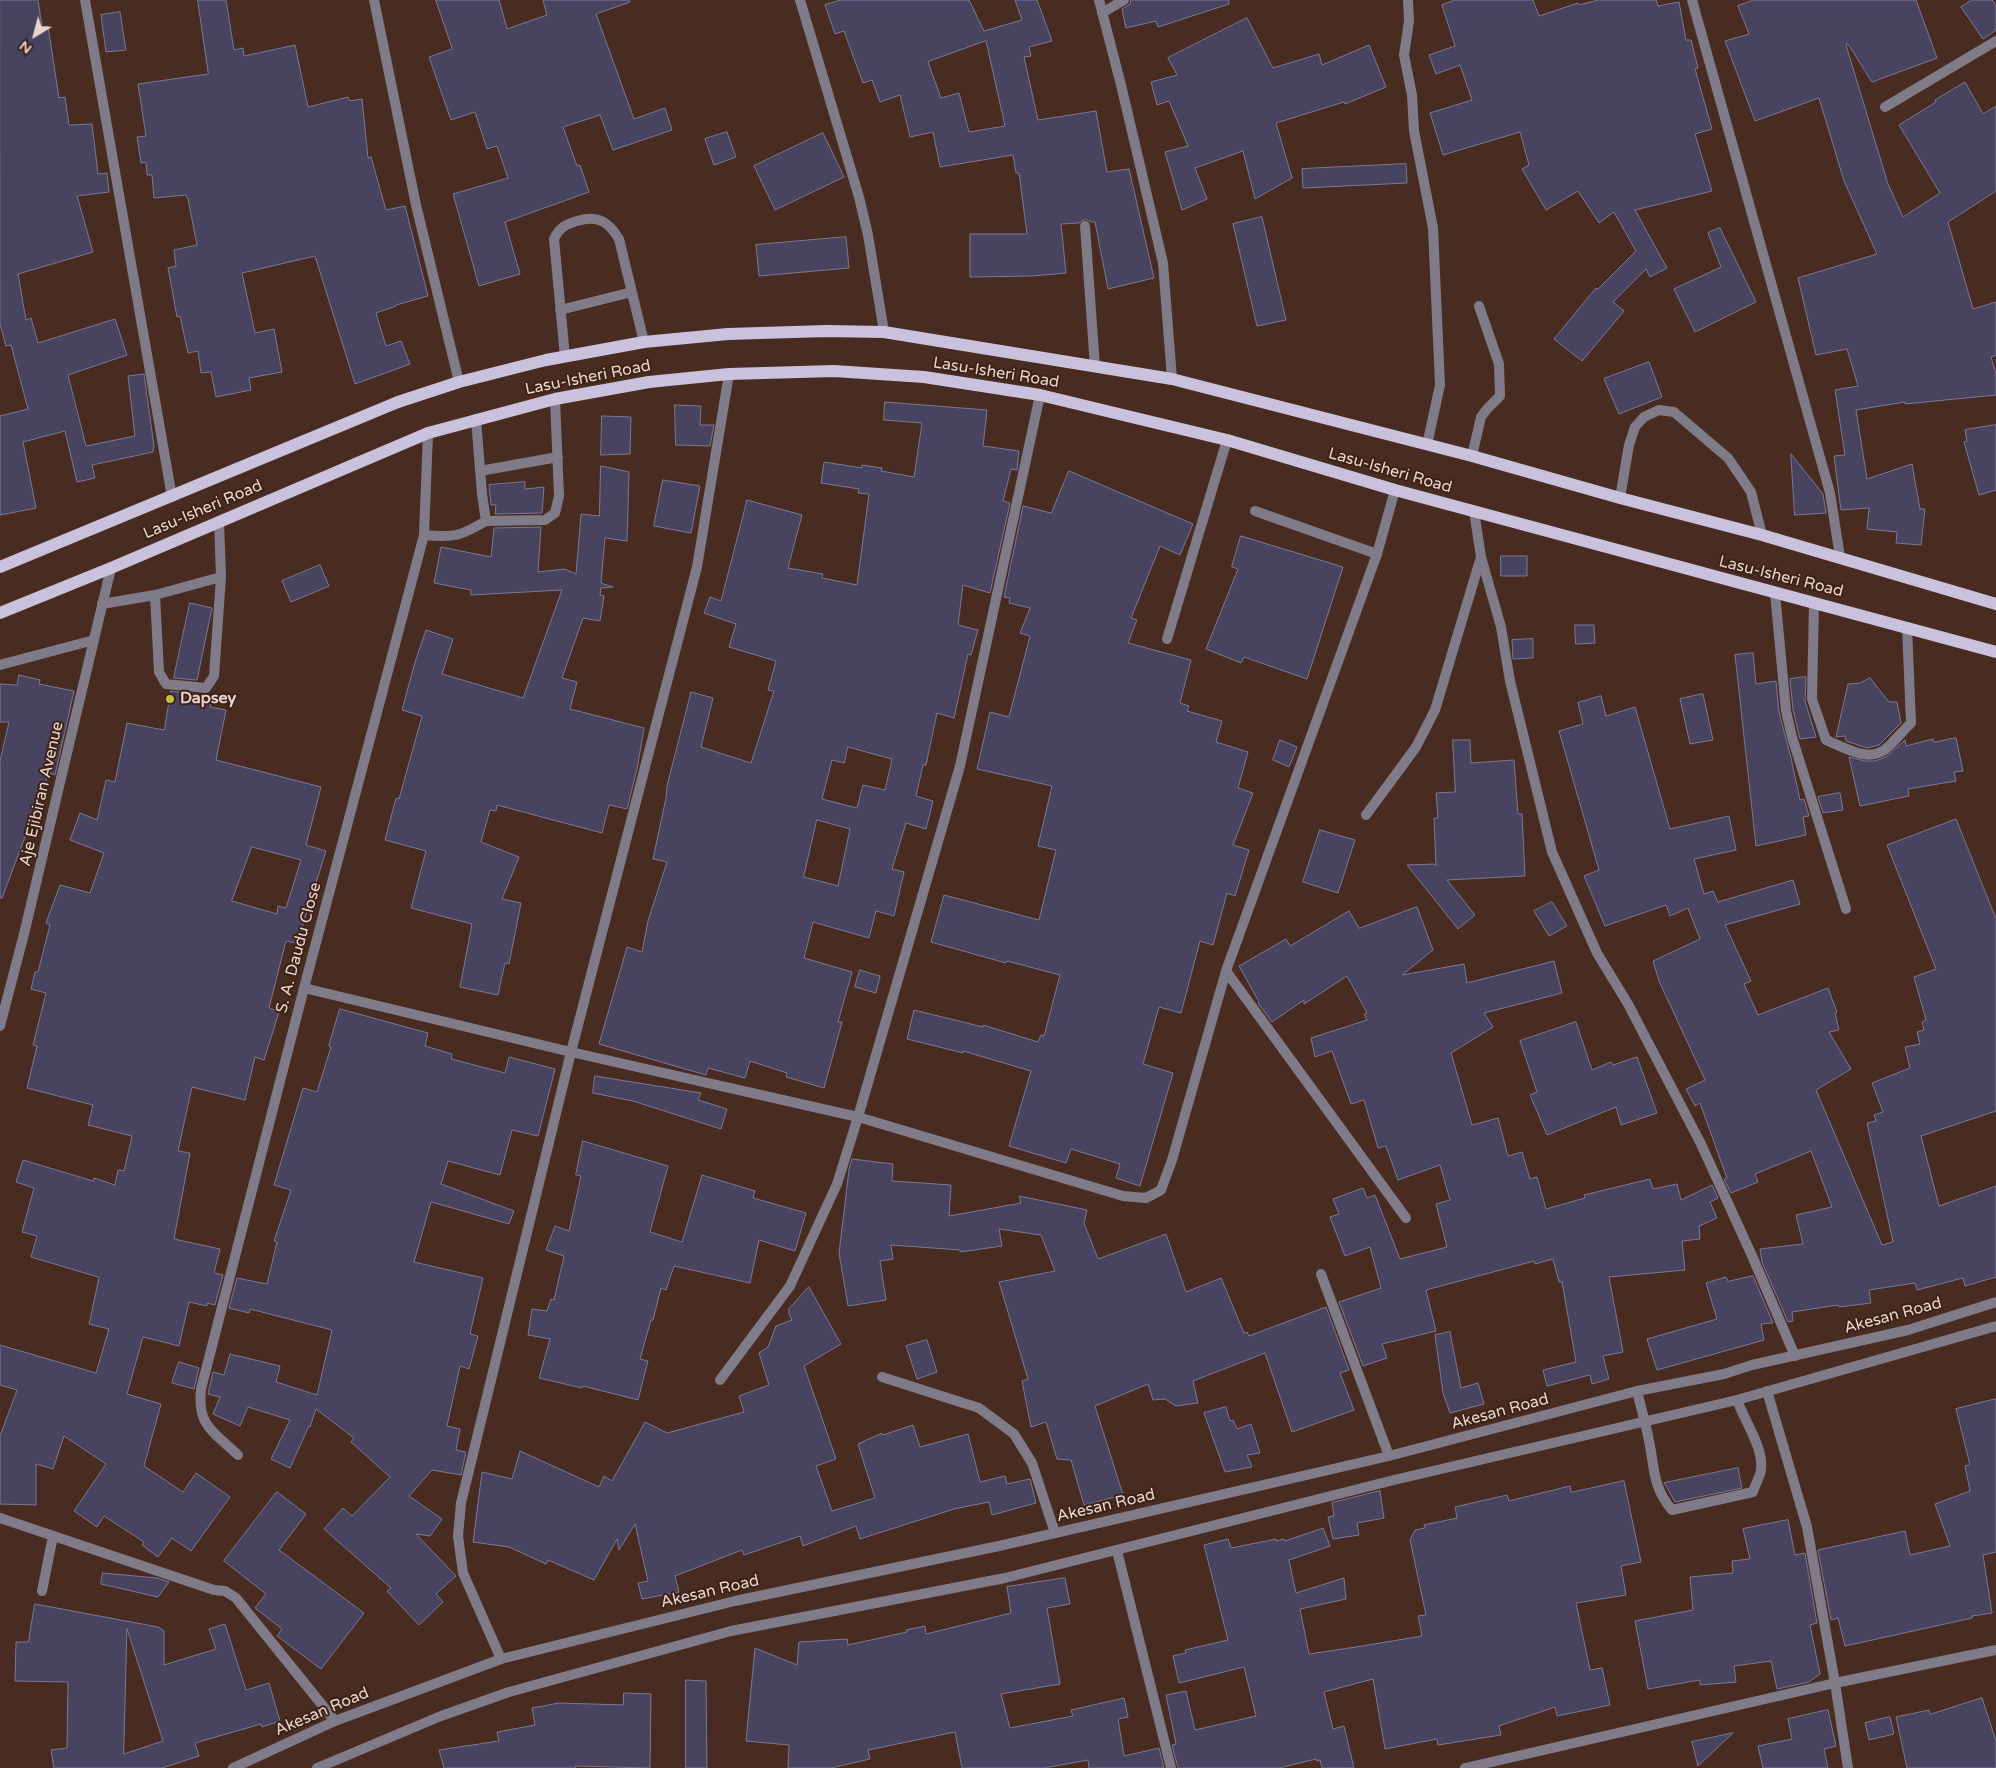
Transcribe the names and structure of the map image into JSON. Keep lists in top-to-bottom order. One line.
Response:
{"streets":{"main road":["Lasu-Isheri Road"],"street":["Aje Ejibiran Avenue","S. A. Daudu Close","Akesan Road"]},"crossings":[["Lasu-Isheri Road","Aje Ejibiran Avenue"],["Lasu-Isheri Road","S. A. Daudu Close"]],"places":["Dapsey"],"north":"bottom left"}
